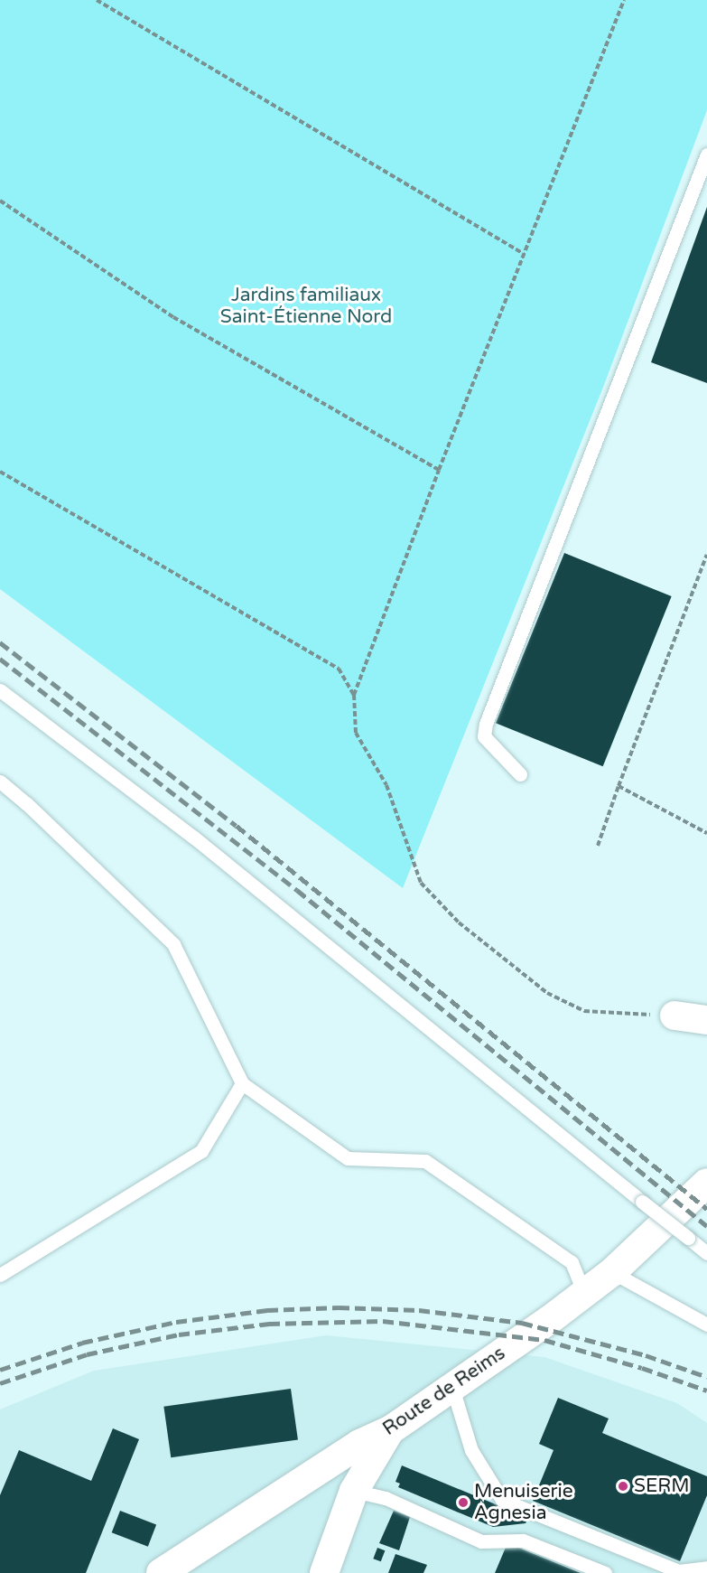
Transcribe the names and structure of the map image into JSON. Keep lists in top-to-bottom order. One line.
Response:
{"streets":{"street":["Route de Reims"]},"parks":["Jardins familiaux Saint-Étienne Nord"],"places":["SERM","Menuiserie Agnesia"]}
